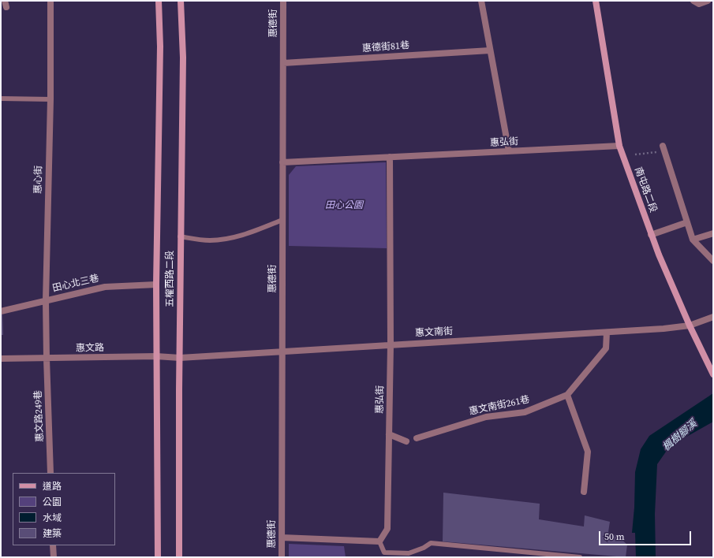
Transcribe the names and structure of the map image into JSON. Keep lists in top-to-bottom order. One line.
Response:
{"streets":{"main road":["南屯路二段","五權西路二段"],"street":["惠德街","惠德街81巷","惠弘街","惠心街","田心北三巷","惠文南街","惠文路","惠文南街261巷","惠文路249巷"]},"crossings":[["惠德街","惠德街81巷"],["惠德街","惠弘街"],["惠德街","惠文南街"],["惠弘街","南屯路二段"],["惠弘街","惠文南街"],["惠心街","田心北三巷"],["惠心街","惠文路"],["惠心街","惠文路249巷"],["南屯路二段","惠文南街"],["五權西路二段","田心北三巷"],["五權西路二段","惠文南街"],["五權西路二段","惠文路"],["惠文南街","惠文路"],["惠文南街","惠文南街261巷"],["惠文路","惠文路249巷"]],"water":["楓樹腳溪"],"parks":["田心公園"],"legend":["道路","公園","水域","建築"],"scale_bar":"50 m"}
